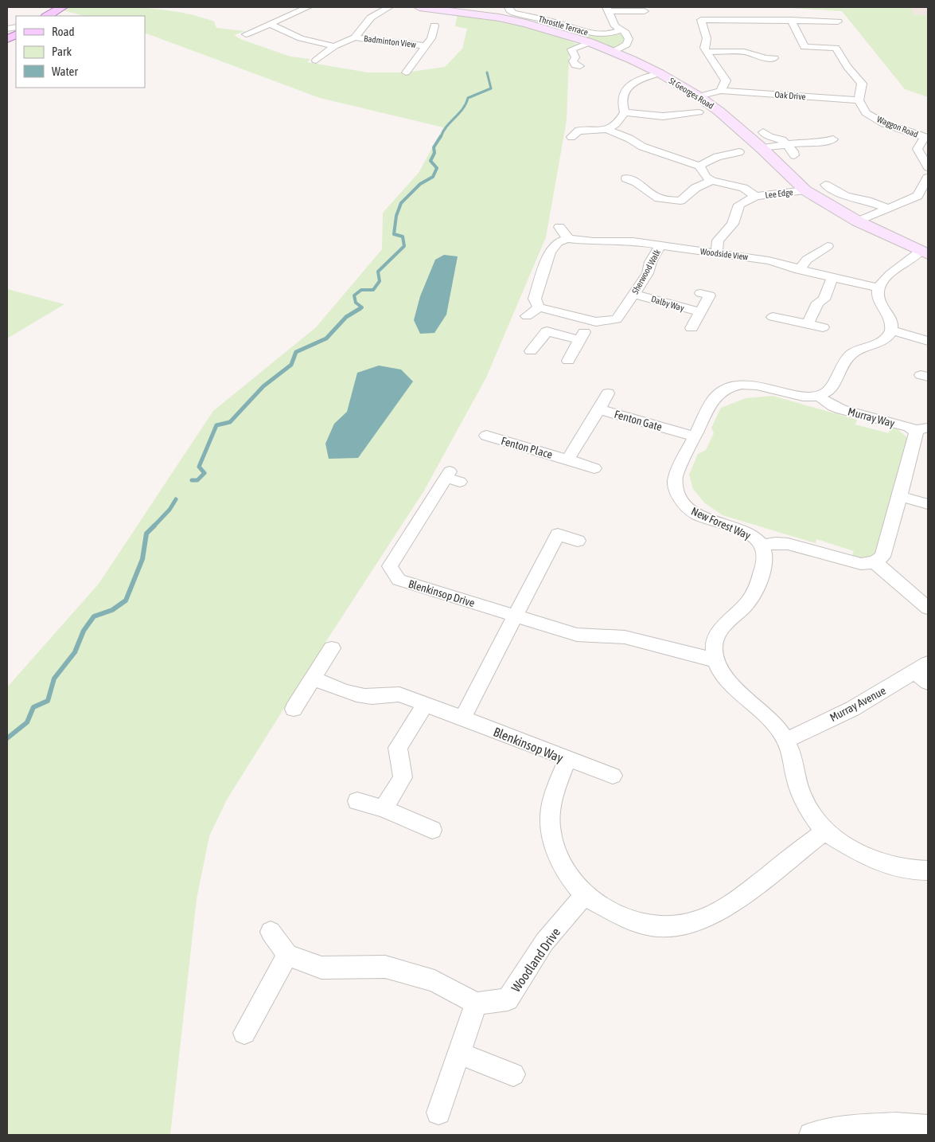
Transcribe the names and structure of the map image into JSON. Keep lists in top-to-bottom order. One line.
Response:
{"streets":{"street":["Throstle Terrace","Badminton View","St Georges Road","Oak Drive","Waggon Road","Lee Edge","Woodside View","Sherwood Walk","Dalby Way","Murray Way","Fenton Gate","Fenton Place","New Forest Way","Blenkinsop Drive","Murray Avenue","Blenkinsop Way","Woodland Drive"]},"crossings":[["St Georges Road","Lee Edge"],["Oak Drive","Waggon Road"],["Lee Edge","Woodside View"],["Woodside View","Sherwood Walk"],["Sherwood Walk","Dalby Way"],["Murray Way","New Forest Way"],["Fenton Gate","Fenton Place"],["Fenton Gate","New Forest Way"],["New Forest Way","Blenkinsop Drive"],["Blenkinsop Way","Woodland Drive"]],"legend":["Road","Park","Water"]}
